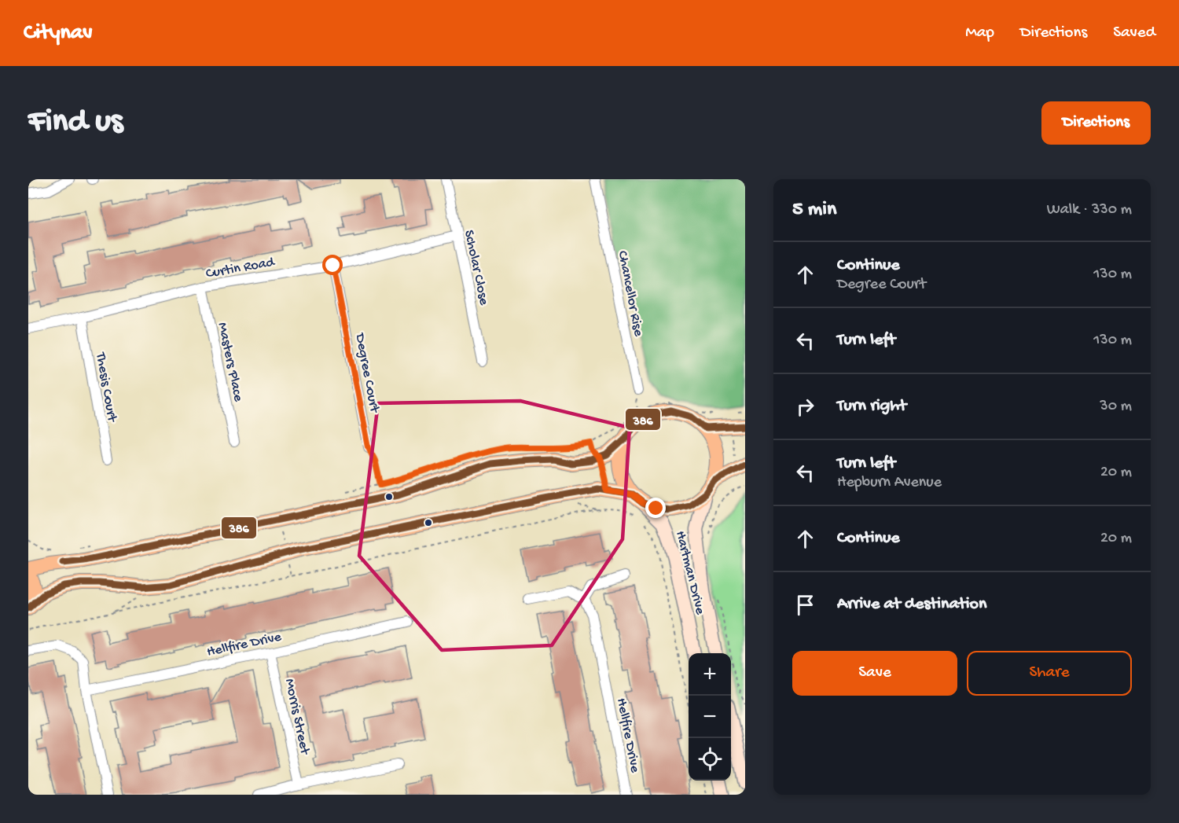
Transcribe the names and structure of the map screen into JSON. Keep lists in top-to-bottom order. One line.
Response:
{"streets":{"main road":["Hartman Drive"],"street":["Curtin Road","Scholar Close","Chancellor Rise","Masters Place","Degree Court","Thesis Court","Hellfire Drive","Morris Street"]},"crossings":[["Curtin Road","Scholar Close"],["Curtin Road","Masters Place"],["Curtin Road","Degree Court"],["Curtin Road","Thesis Court"],["Hellfire Drive","Morris Street"]],"lines":["transit line 386"],"page":{"header":"Citynav","nav":["Map","Directions","Saved"],"buttons":["Directions",["Save","Share"]],"title":"Find us","heading":["5 min","Walk · 330 m"],"list":[["Continue","Degree Court","130 m"],["Turn left","130 m"],["Turn right","30 m"],["Turn left","Hepburn Avenue","20 m"],["Continue","20 m"],"Arrive at destination"],"map_buttons":["+","−"]}}
